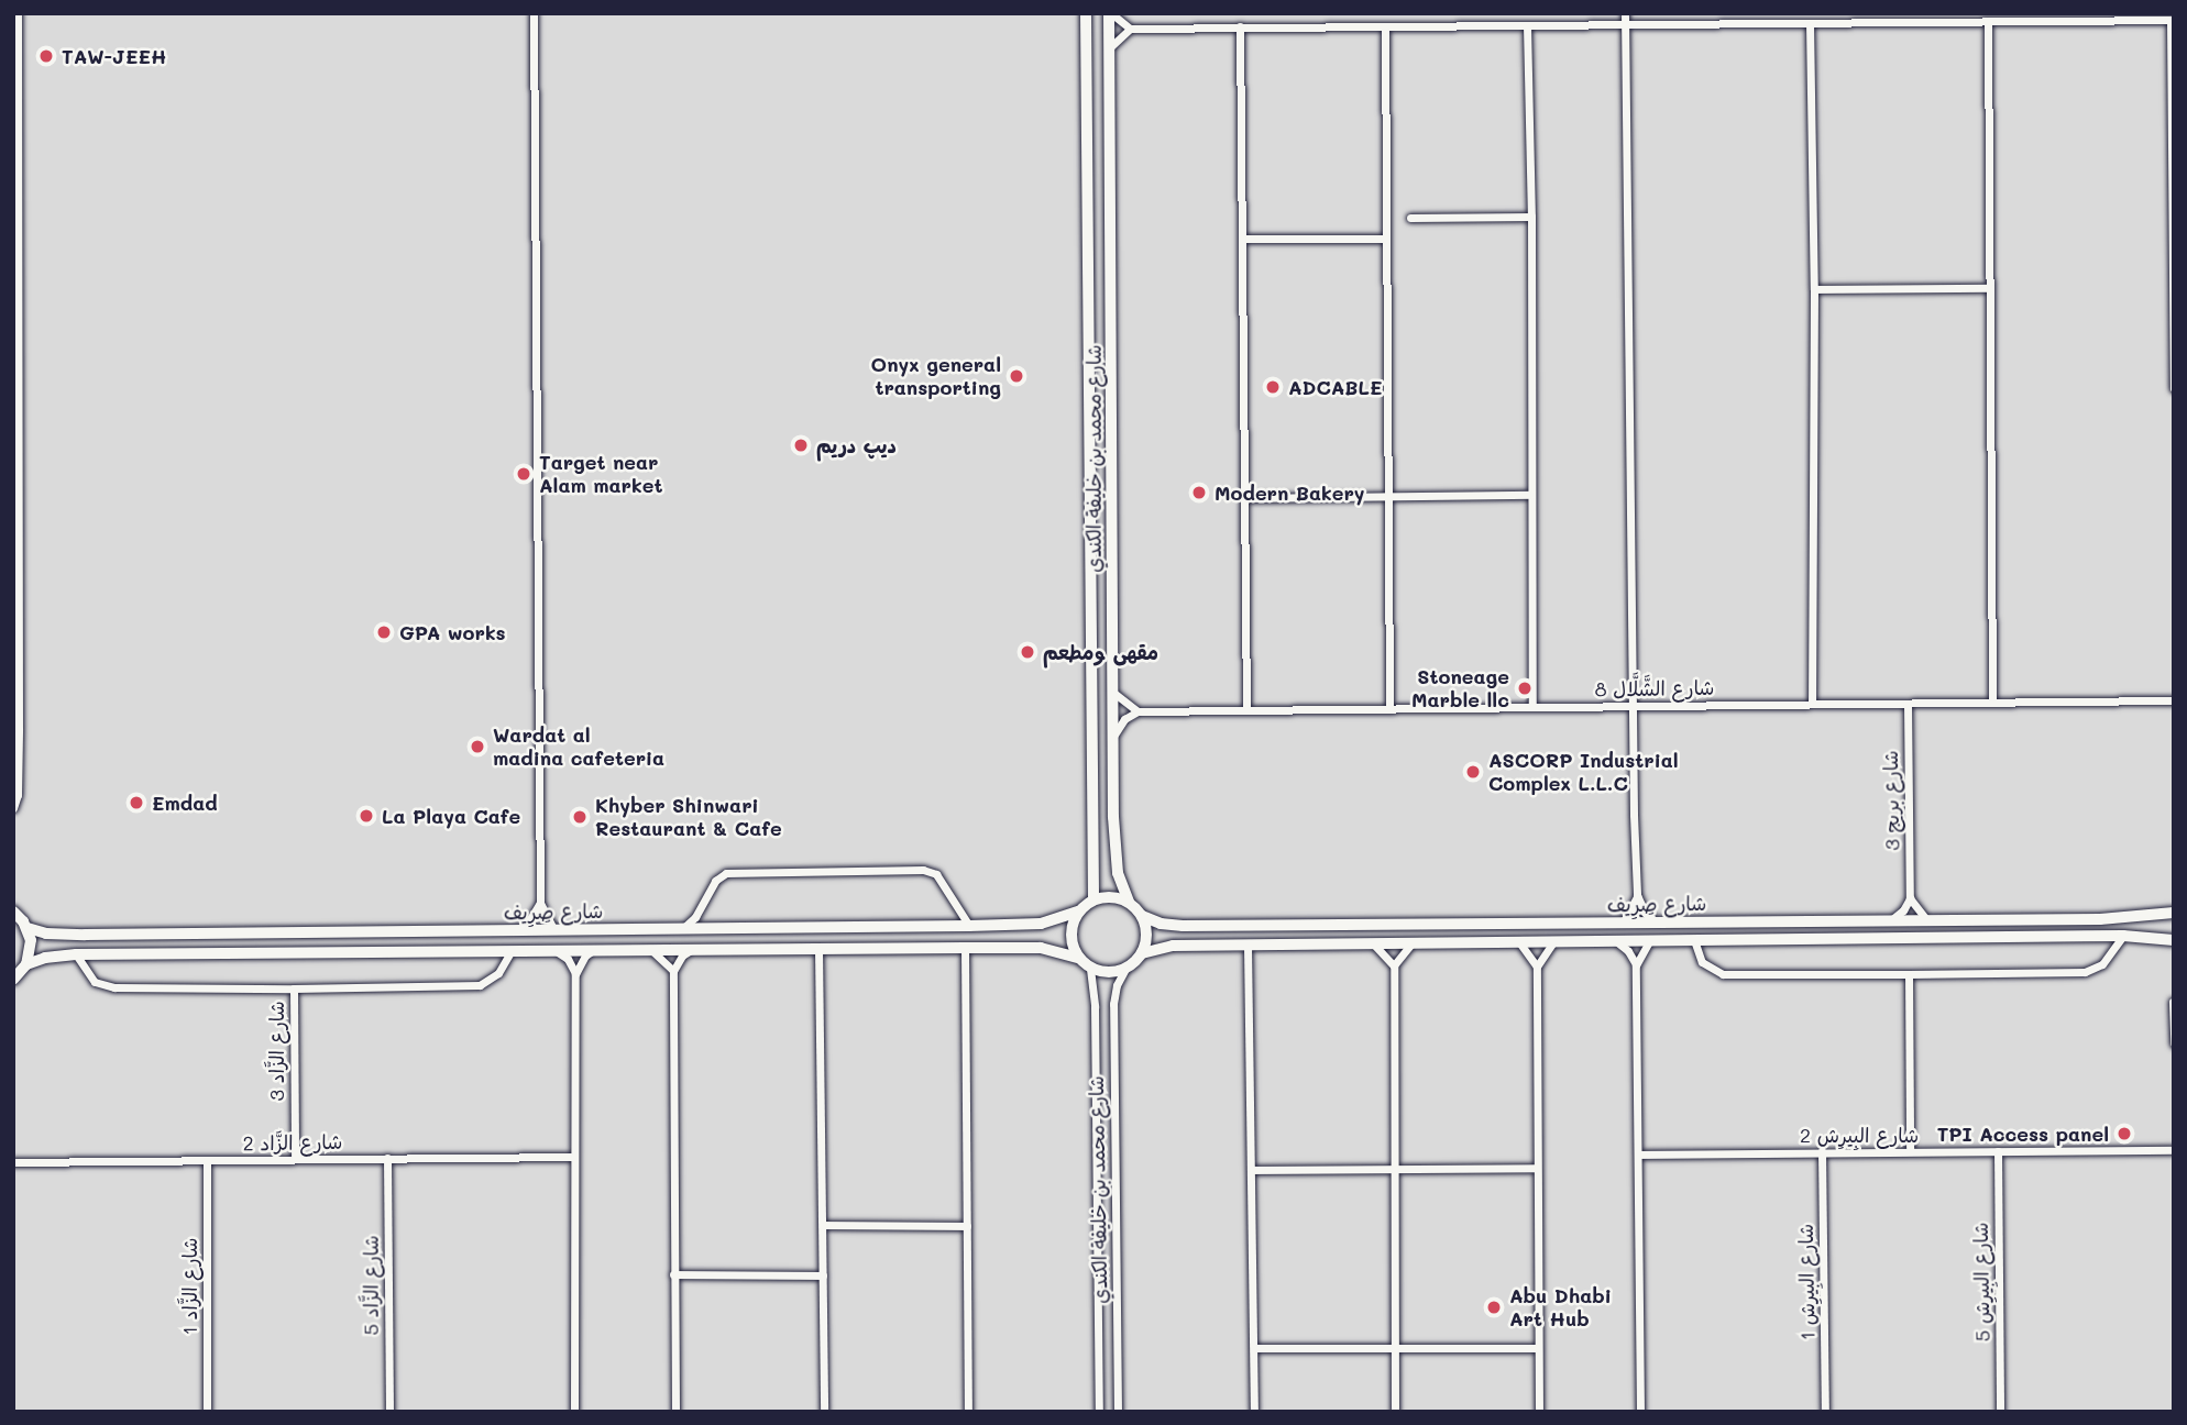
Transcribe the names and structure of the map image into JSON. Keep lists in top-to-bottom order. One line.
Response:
{"streets":{"main road":["شارع محمد بن خليفة الكندي","شارع صِرِيف"],"street":["شارع الشَّلَّال 8","شارع بريج 3","شارع الزَّاد 3","شارع البِيرِش 2","شارع الزَّاد 2","شارع البِيرِش 1","شارع البِيرِش 5","شارع الزَّاد 5","شارع الزَّاد 1"]},"crossings":[["شارع محمد بن خليفة الكندي","شارع صِرِيف"],["شارع الشَّلَّال 8","شارع بريج 3"],["شارع الزَّاد 3","شارع الزَّاد 2"],["شارع البِيرِش 2","شارع البِيرِش 1"],["شارع البِيرِش 2","شارع البِيرِش 5"],["شارع الزَّاد 2","شارع الزَّاد 5"],["شارع الزَّاد 2","شارع الزَّاد 1"]],"places":["TAW-JEEH","Onyx general transporting","ADCABLE","دیپ دریم","Target near Alam market","Modern Bakery","GPA works","مقهى ومطعم","Stoneage Marble llc","Wardat al madina cafeteria","ASCORP Industrial Complex L.L.C","Emdad","La Playa Cafe","Khyber Shinwari Restaurant & Cafe","TPI Access panel","Abu Dhabi Art Hub"]}
